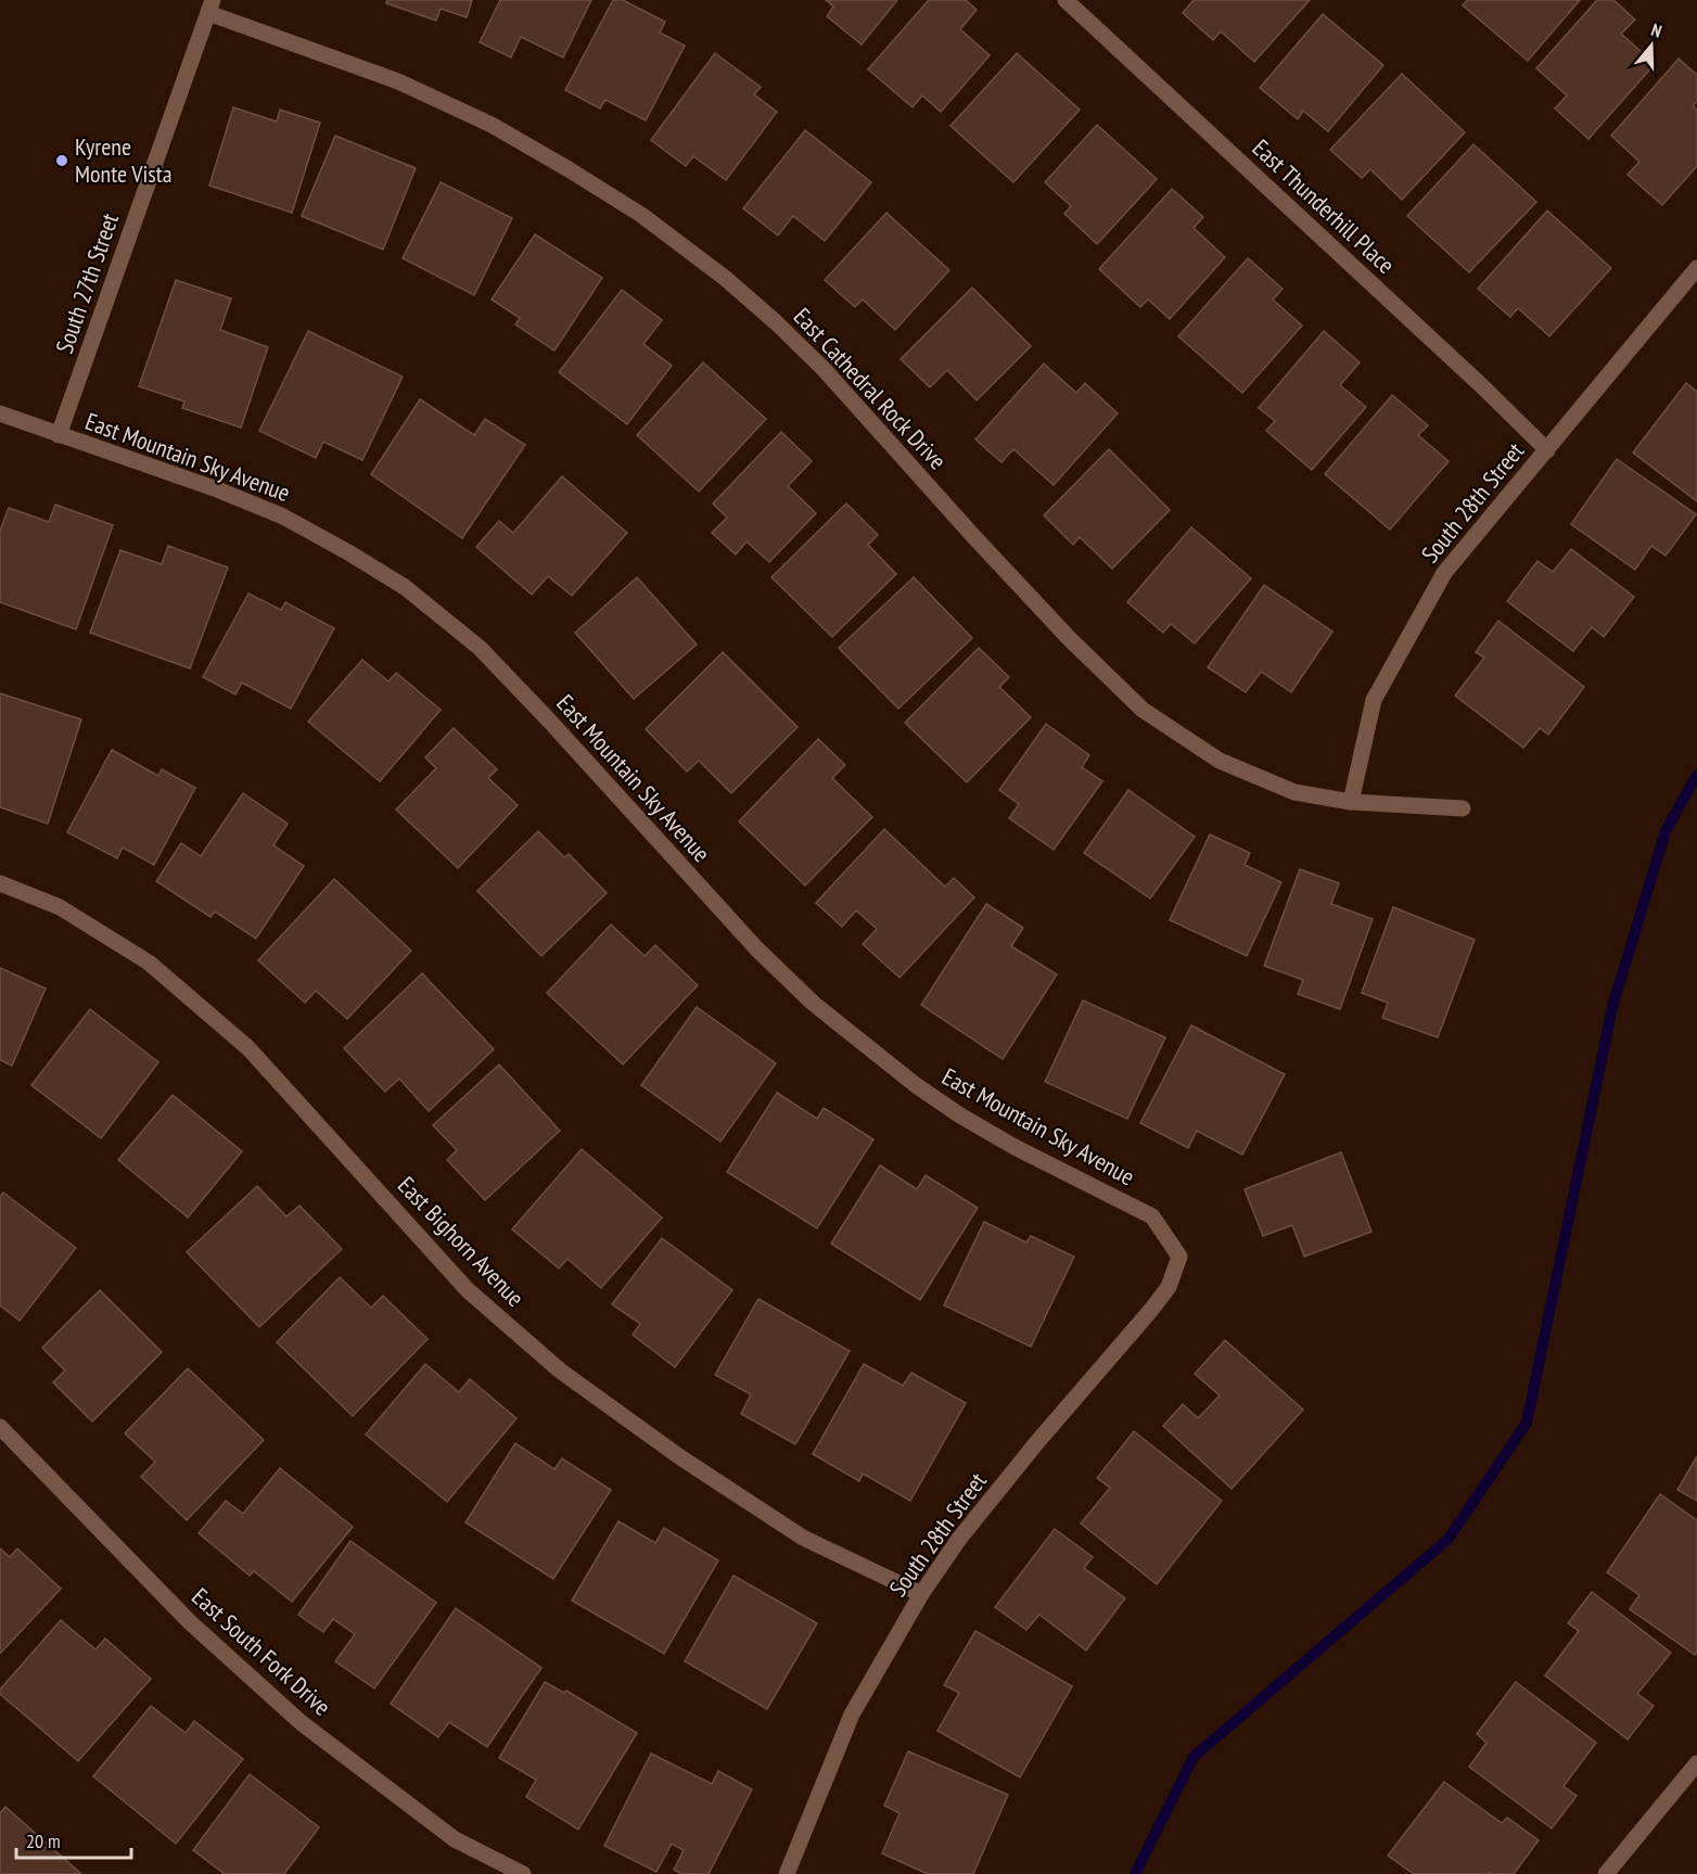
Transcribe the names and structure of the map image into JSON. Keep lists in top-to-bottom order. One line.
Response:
{"streets":{"street":["East Thunderhill Place","South 27th Street","East Cathedral Rock Drive","East Mountain Sky Avenue","South 28th Street","East Bighorn Avenue","East South Fork Drive"]},"crossings":[["East Thunderhill Place","South 28th Street"],["South 27th Street","East Cathedral Rock Drive"],["South 27th Street","East Mountain Sky Avenue"],["East Cathedral Rock Drive","South 28th Street"],["East Mountain Sky Avenue","South 28th Street"],["South 28th Street","East Bighorn Avenue"]],"places":["Kyrene Monte Vista"],"scale_bar":"20 m","north":"top"}
